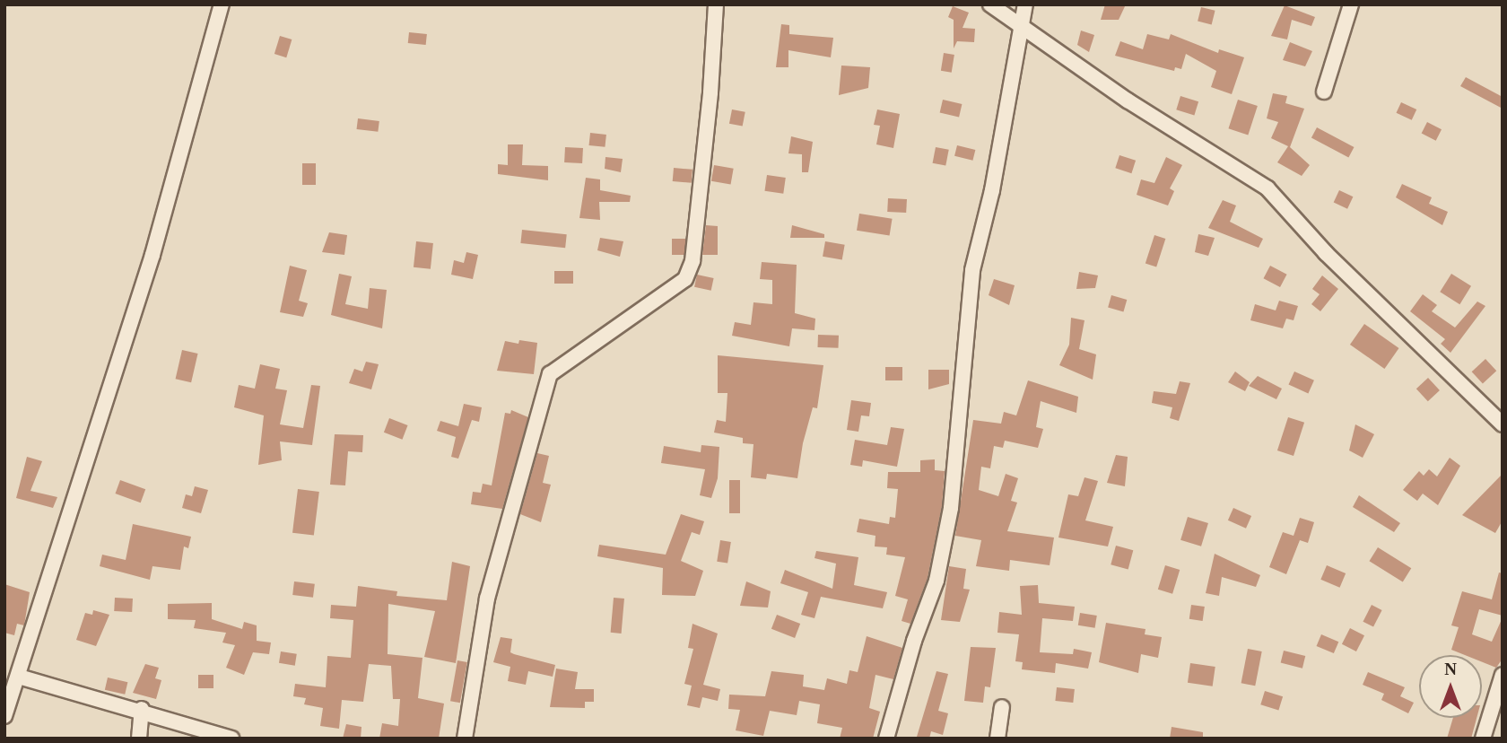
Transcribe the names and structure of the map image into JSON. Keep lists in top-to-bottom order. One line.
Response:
{"north":"top"}
